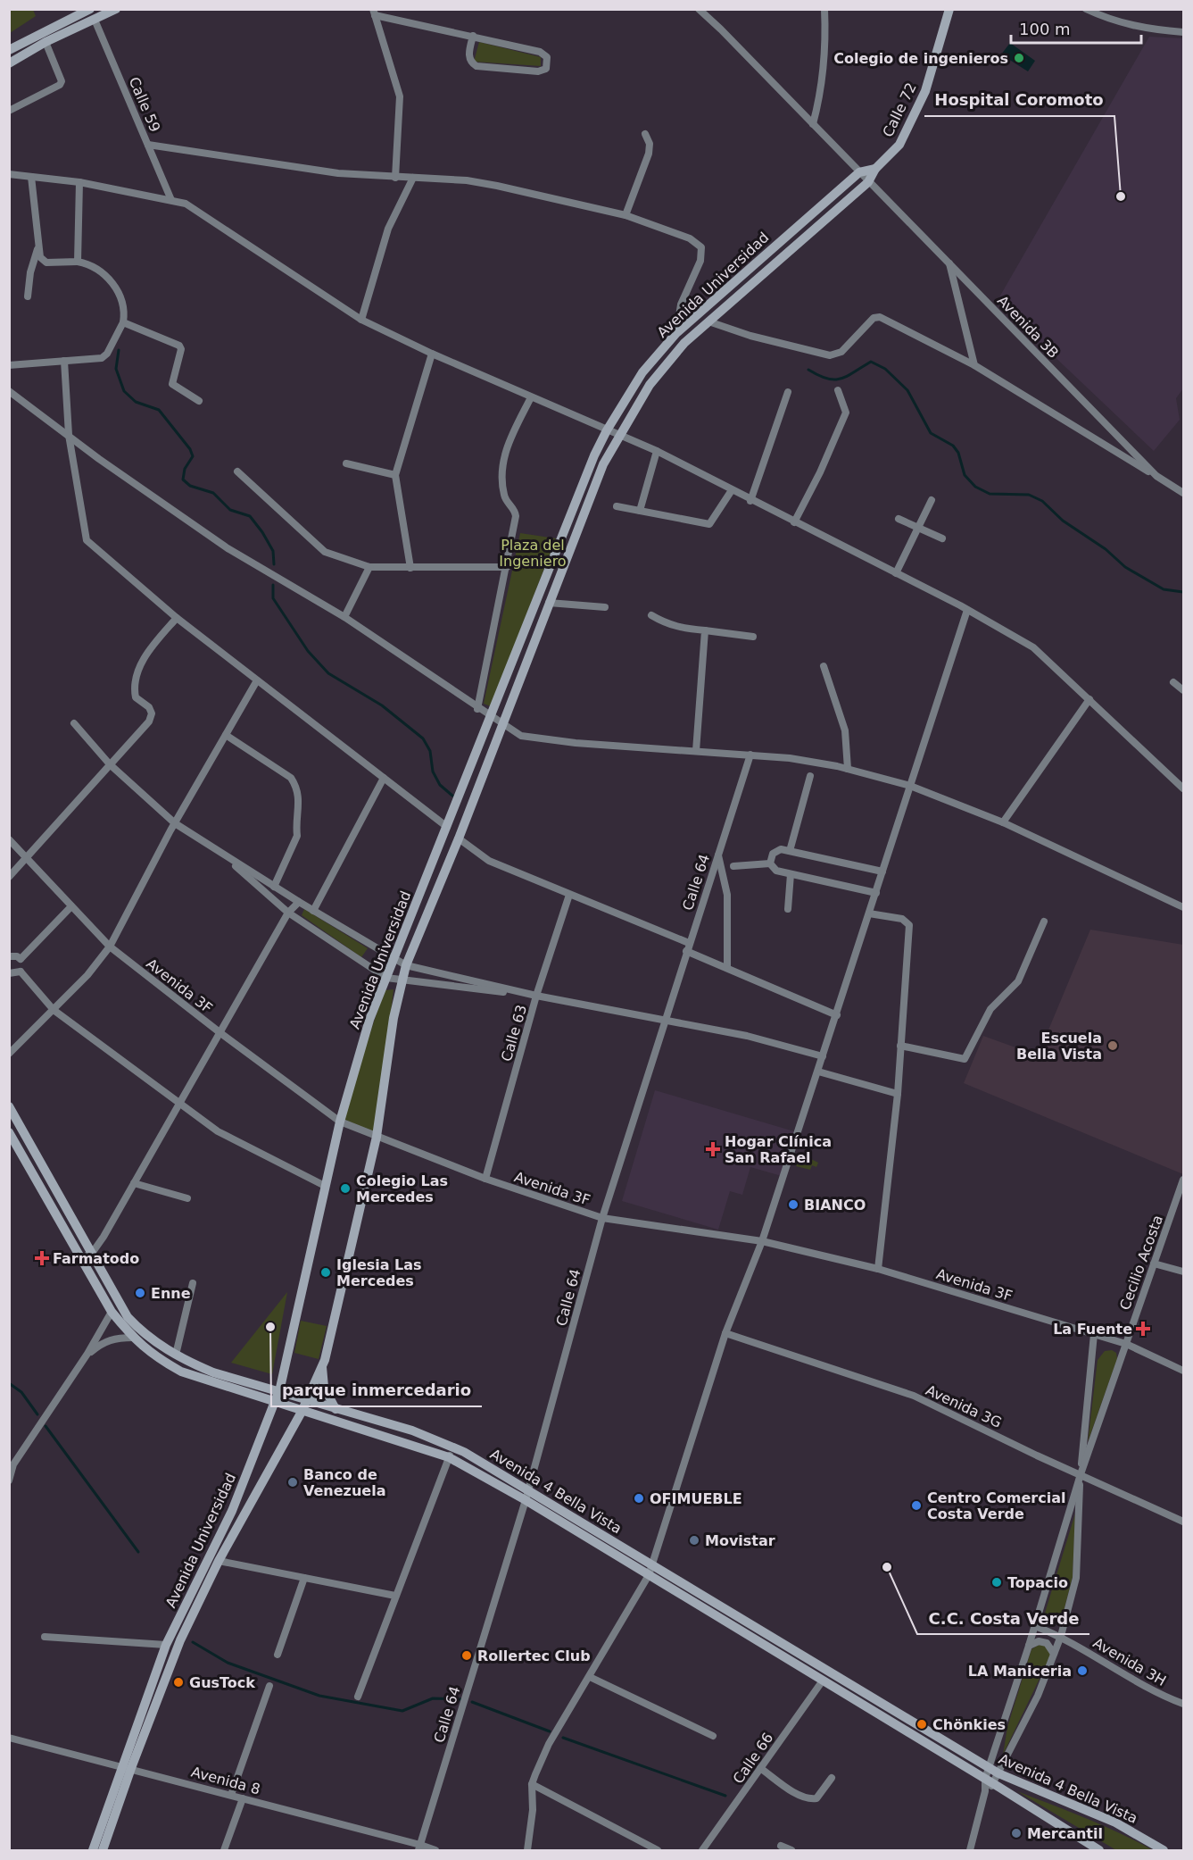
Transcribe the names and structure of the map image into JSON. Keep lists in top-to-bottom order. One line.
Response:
{"streets":{"street":["Calle 59","Calle 72","Avenida Universidad","Avenida 3B","Calle 64","Avenida 3F","Calle 63","Cecilio Acosta","Avenida 3G","Avenida 4 Bella Vista","Avenida 3H","Calle 66","Avenida 8"]},"crossings":[["Calle 72","Avenida Universidad"],["Calle 72","Avenida 3B"],["Avenida Universidad","Avenida 3B"],["Avenida Universidad","Avenida 3F"],["Avenida Universidad","Avenida 4 Bella Vista"],["Avenida Universidad","Avenida 8"],["Calle 64","Avenida 3F"],["Calle 64","Avenida 4 Bella Vista"],["Calle 64","Avenida 8"],["Avenida 3F","Calle 63"],["Avenida 3F","Cecilio Acosta"],["Cecilio Acosta","Avenida 3G"],["Cecilio Acosta","Avenida 4 Bella Vista"],["Cecilio Acosta","Avenida 3H"],["Avenida 4 Bella Vista","Calle 66"]],"parks":["Plaza del Ingeniero"],"places":{"other":["Colegio de ingenieros","Hospital Coromoto","Escuela Bella Vista","Colegio Las Mercedes","BIANCO","Iglesia Las Mercedes","Enne","parque inmercedario","Banco de Venezuela","OFIMUEBLE","Centro Comercial Costa Verde","Movistar","C.C. Costa Verde","Topacio","Rollertec Club","LA Maniceria","GusTock","Chönkies","Mercantil"],"health":["Hogar Clínica San Rafael","Farmatodo","La Fuente"]},"scale_bar":"100 m"}
